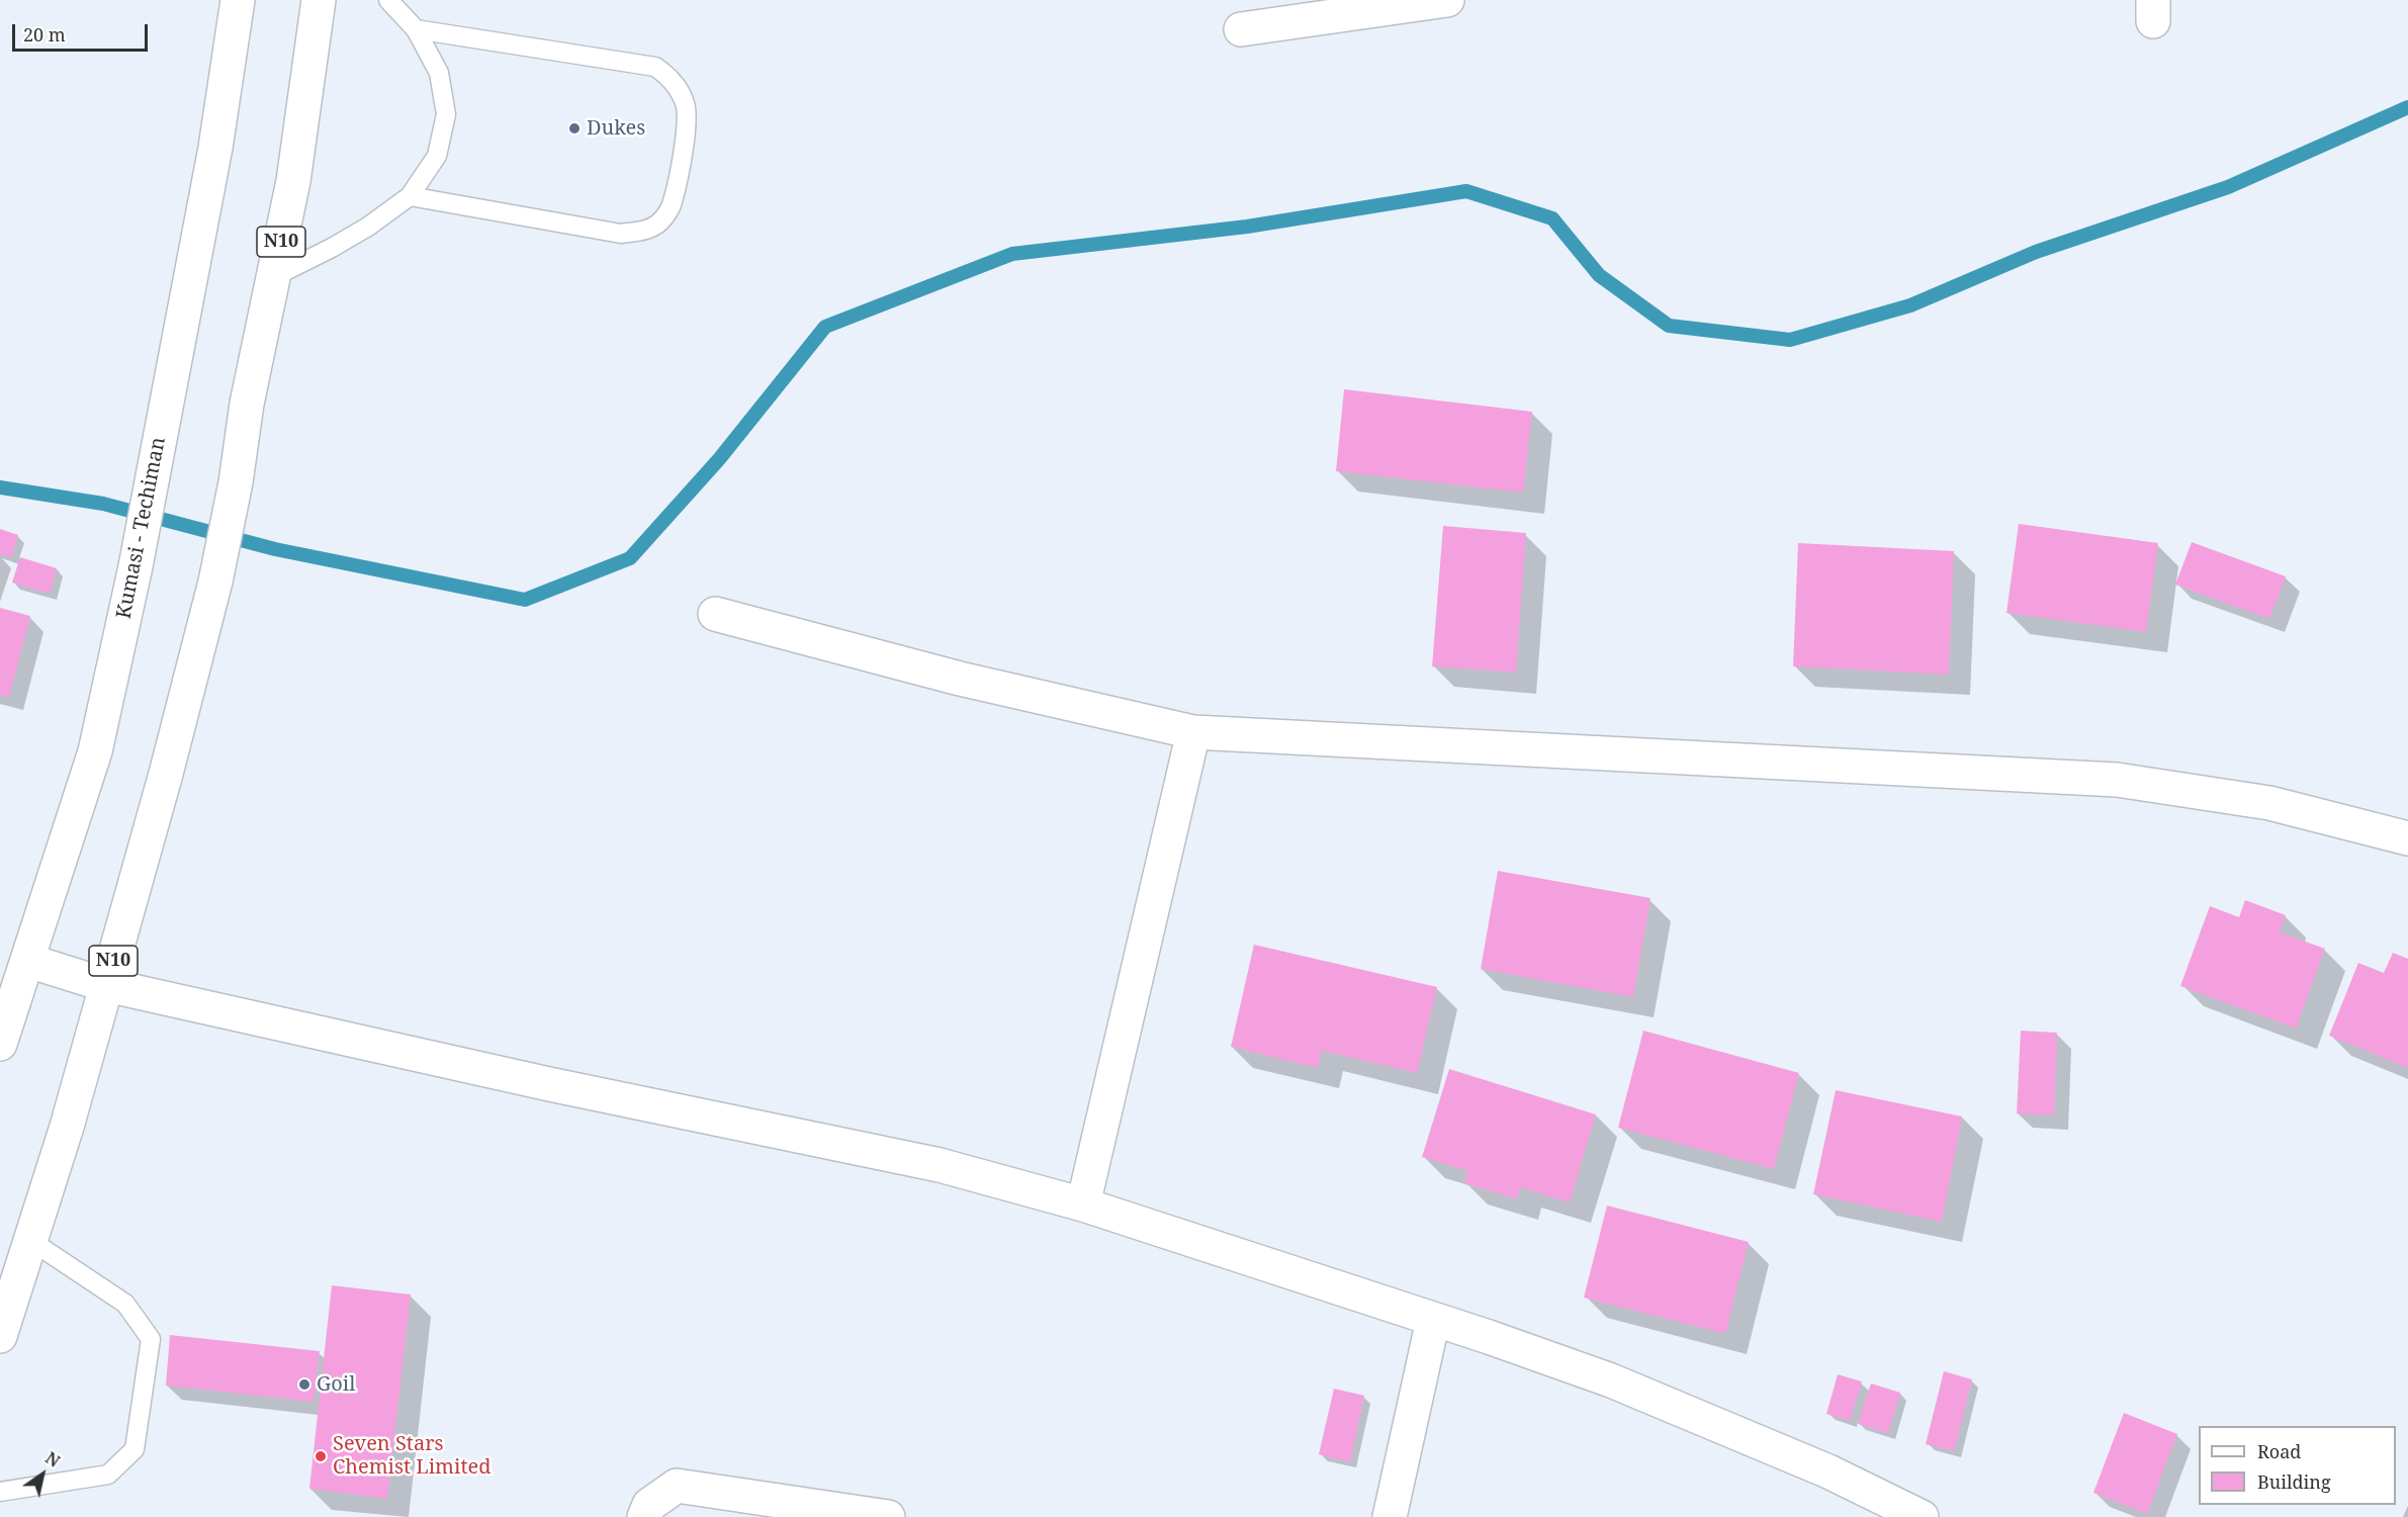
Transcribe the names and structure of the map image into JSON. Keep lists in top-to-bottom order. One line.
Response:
{"streets":{"main road":["N10","Kumasi - Techiman"]},"places":["Dukes","Goil","Seven Stars Chemist Limited"],"legend":["Road","Building"],"scale_bar":"20 m","north":"top right"}
